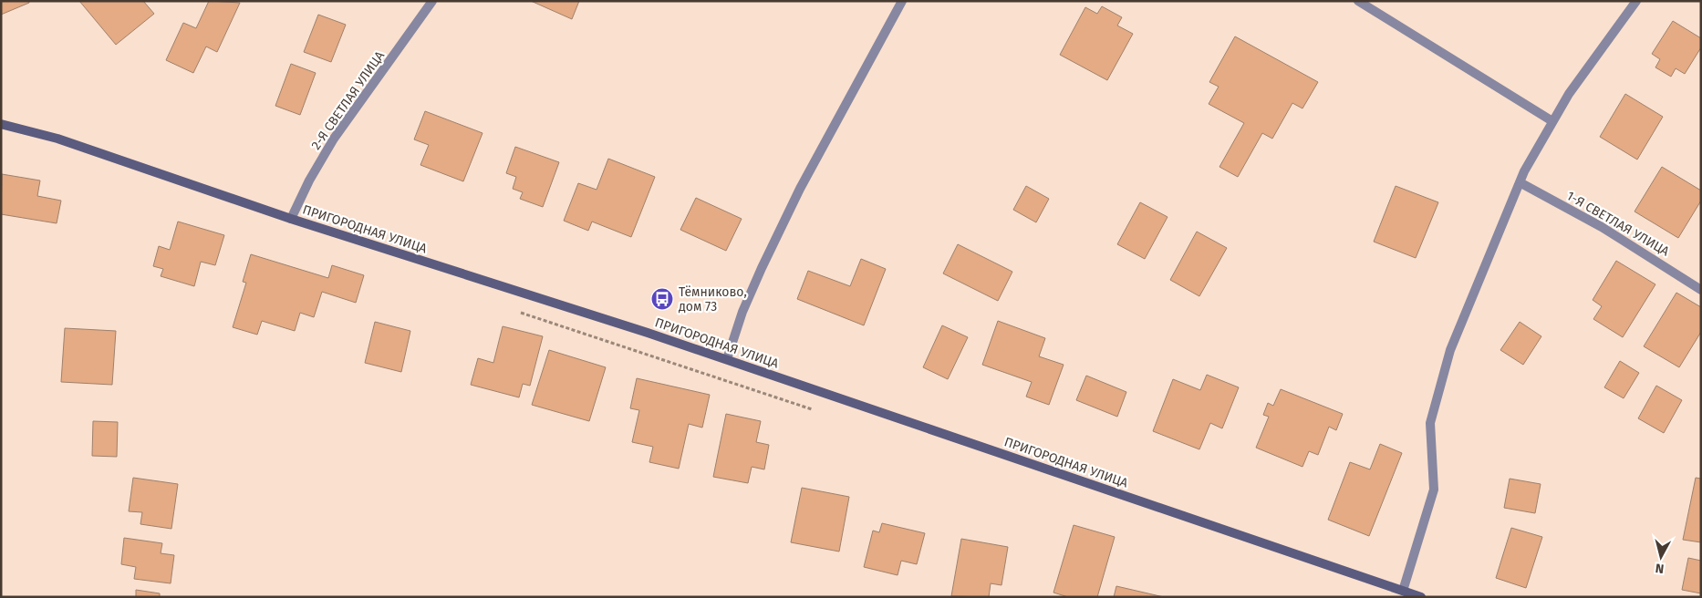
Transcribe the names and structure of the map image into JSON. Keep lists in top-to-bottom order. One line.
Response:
{"streets":{"street":["2-Я СВЕТЛАЯ УЛИЦА","1-Я СВЕТЛАЯ УЛИЦА","ПРИГОРОДНАЯ УЛИЦА"]},"crossings":[["2-Я СВЕТЛАЯ УЛИЦА","ПРИГОРОДНАЯ УЛИЦА"]],"places":{"bus stop":["Тёмниково, дом 73"]},"north":"bottom"}
